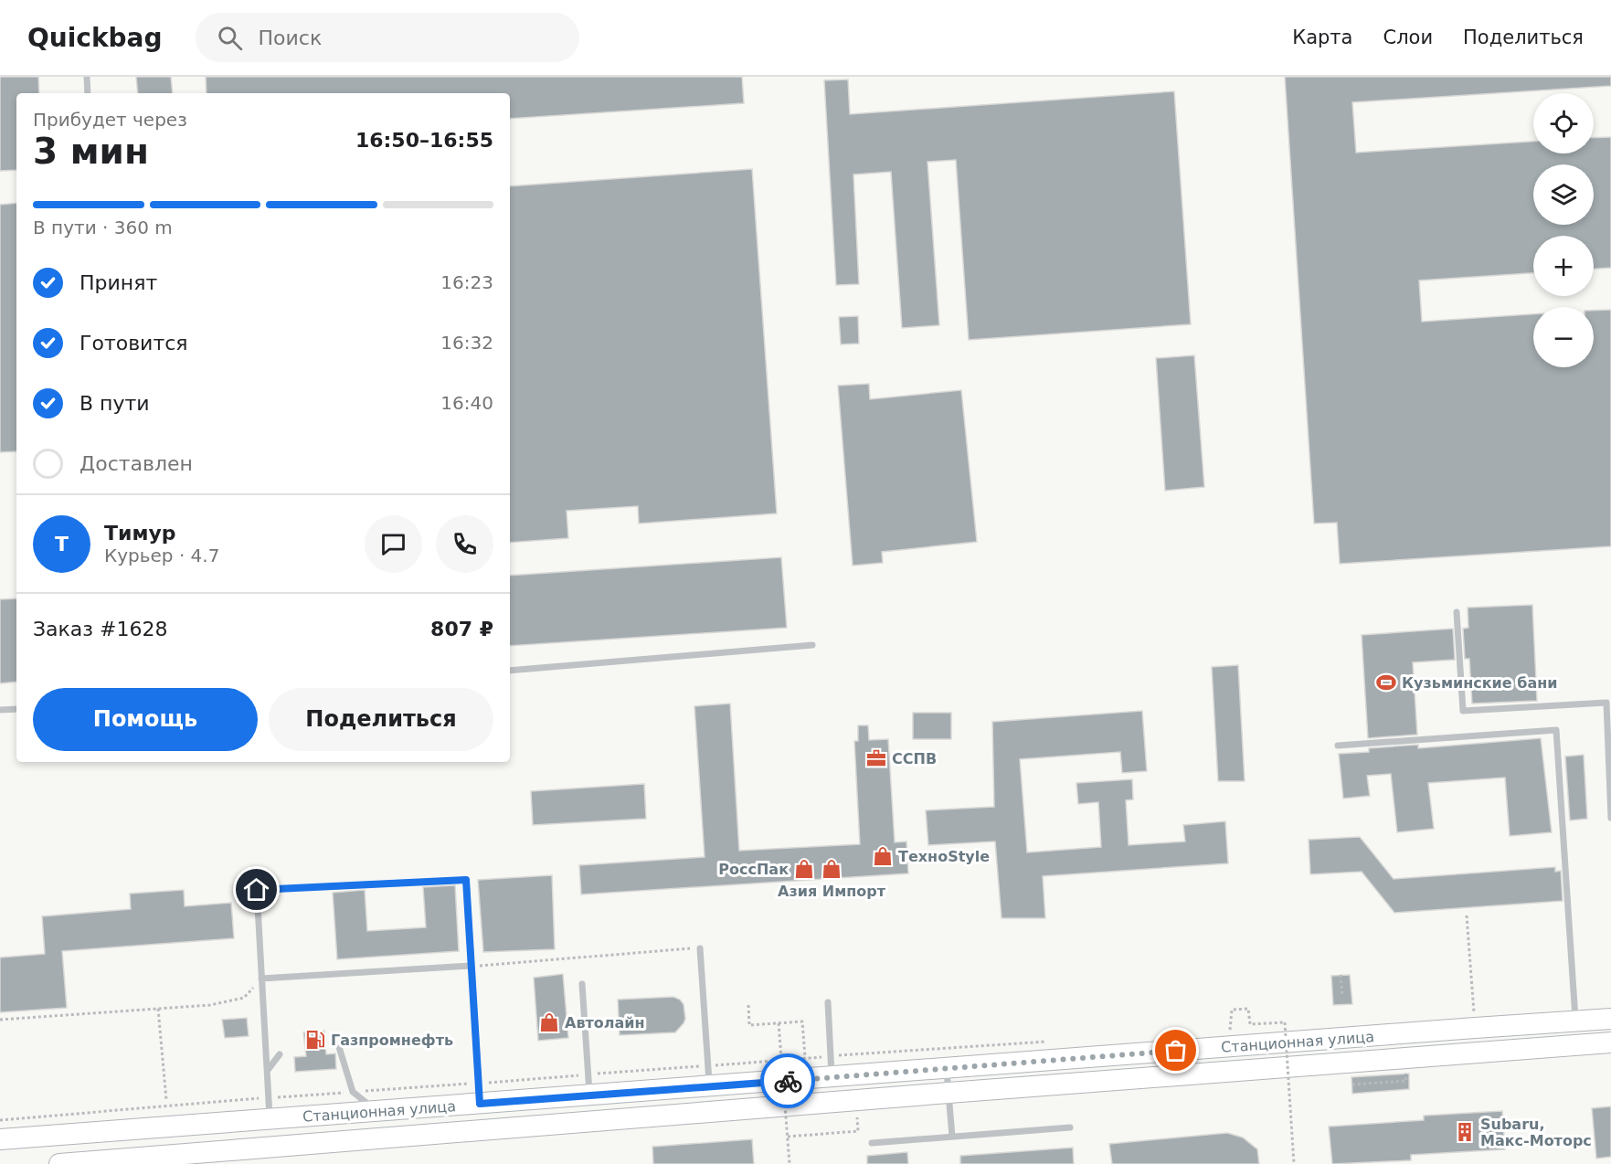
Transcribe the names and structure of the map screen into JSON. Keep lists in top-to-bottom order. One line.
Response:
{"streets":{"main road":["Станционная улица"]},"places":{"sports":["Кузьминские бани"],"office":["ССПВ"],"shop":["ТехноStyle","РоссПак","Азия Импорт","Автолайн"],"fuel station":["Газпромнефть"],"building":["Subaru, Макс-Моторс"]},"page":{"header":"Quickbag","search":"Поиск","nav":["Карта","Слои","Поделиться"],"map_buttons":["+","−"],"heading":["3 мин","Прибудет через","16:50–16:55"],"panel":["Тимур","Курьер · 4.7","Заказ #1628","807 ₽"],"bar":"В пути · 360 m","list":[["Принят","16:23"],["Готовится","16:32"],["В пути","16:40"],"Доставлен"],"round":"Т","buttons":["Помощь","Поделиться"]}}
